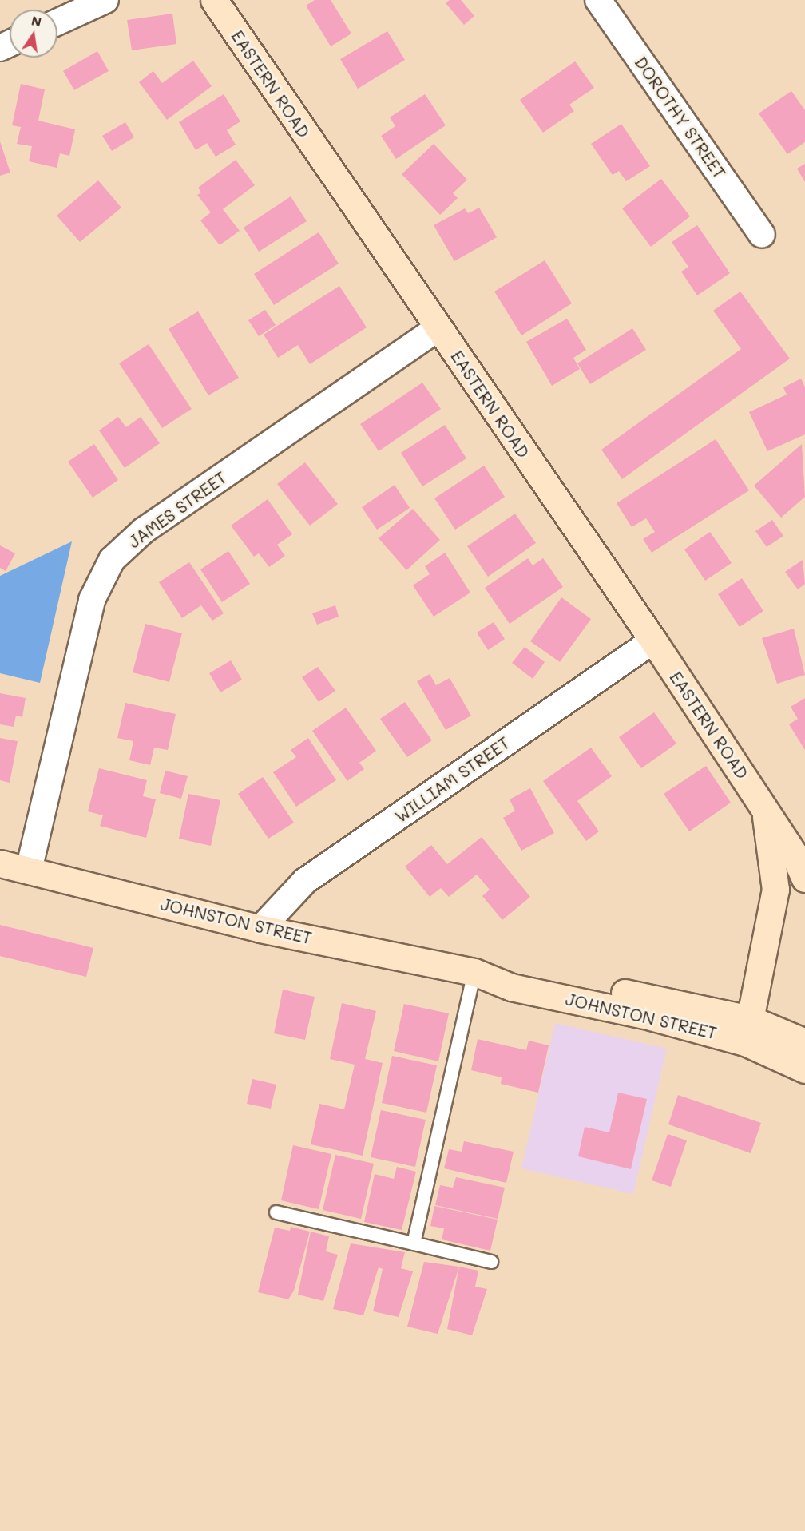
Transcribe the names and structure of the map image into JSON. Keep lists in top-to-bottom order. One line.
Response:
{"streets":{"street":["EASTERN ROAD","DOROTHY STREET","JAMES STREET","WILLIAM STREET","JOHNSTON STREET"]},"crossings":[["EASTERN ROAD","JAMES STREET"],["EASTERN ROAD","WILLIAM STREET"],["EASTERN ROAD","JOHNSTON STREET"],["JAMES STREET","JOHNSTON STREET"],["WILLIAM STREET","JOHNSTON STREET"]],"north":"top"}
